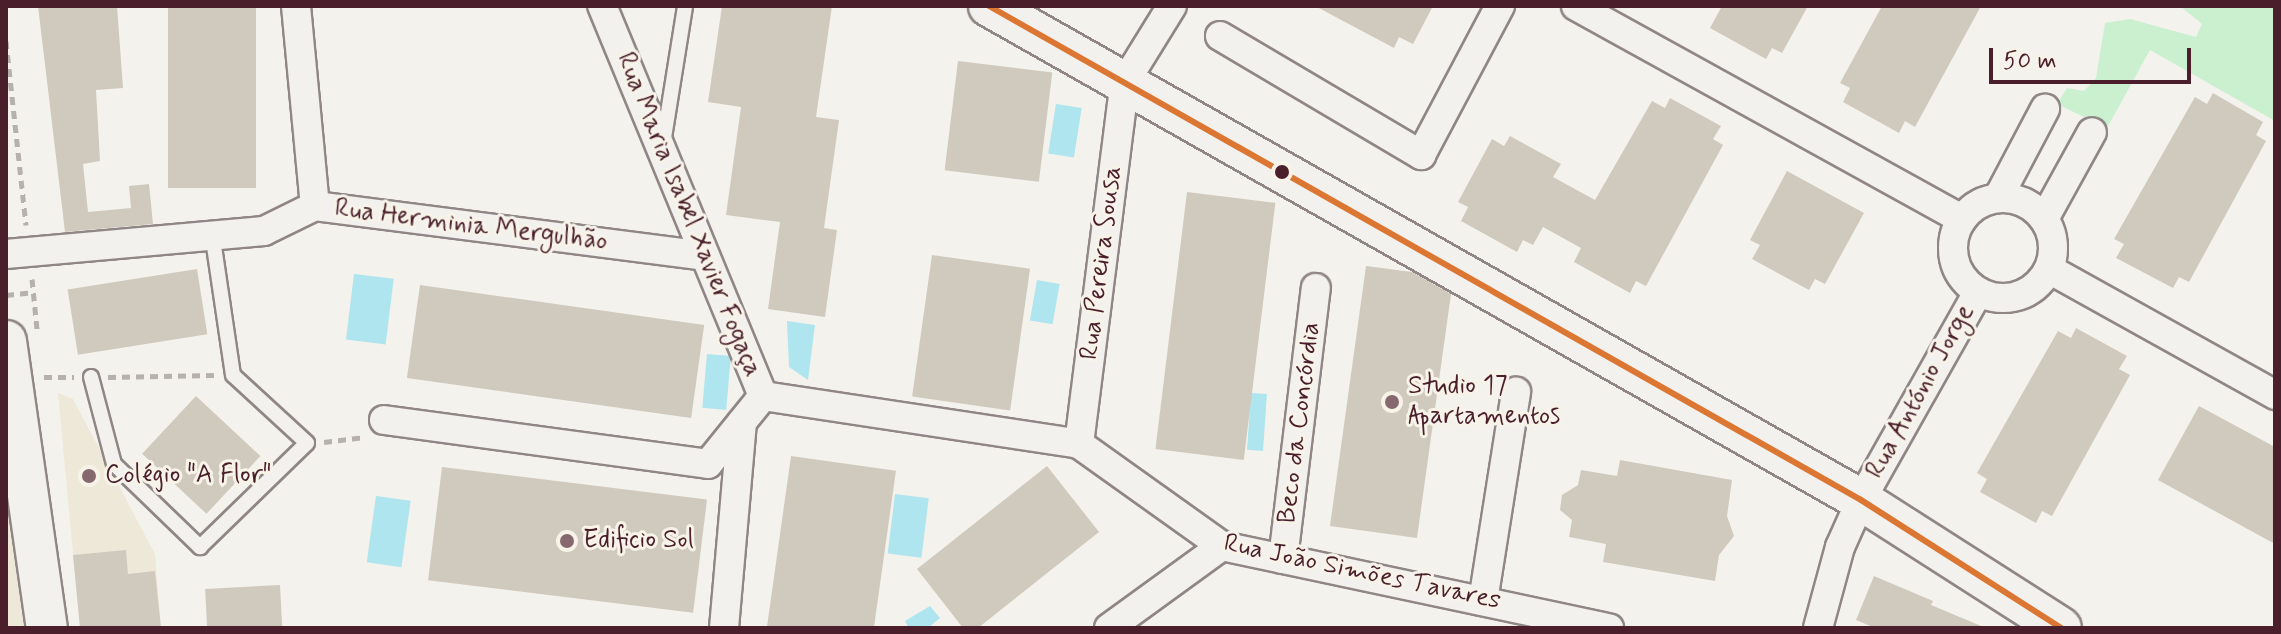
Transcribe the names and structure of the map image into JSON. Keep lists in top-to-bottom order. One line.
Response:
{"streets":{"street":["Rua Maria Isabel Xavier Fogaça","Rua Herminia Mergulhão","Rua Pereira Sousa","Rua António Jorge","Beco da Concórdia","Rua João Simões Tavares"]},"crossings":[["Rua Maria Isabel Xavier Fogaça","Rua Herminia Mergulhão"],["Rua Maria Isabel Xavier Fogaça","Rua João Simões Tavares"],["Rua Pereira Sousa","Rua João Simões Tavares"],["Beco da Concórdia","Rua João Simões Tavares"]],"places":["Studio 17 Apartamentos","Colégio \"A Flor\"","Edificio Sol"],"scale_bar":"50 m"}
